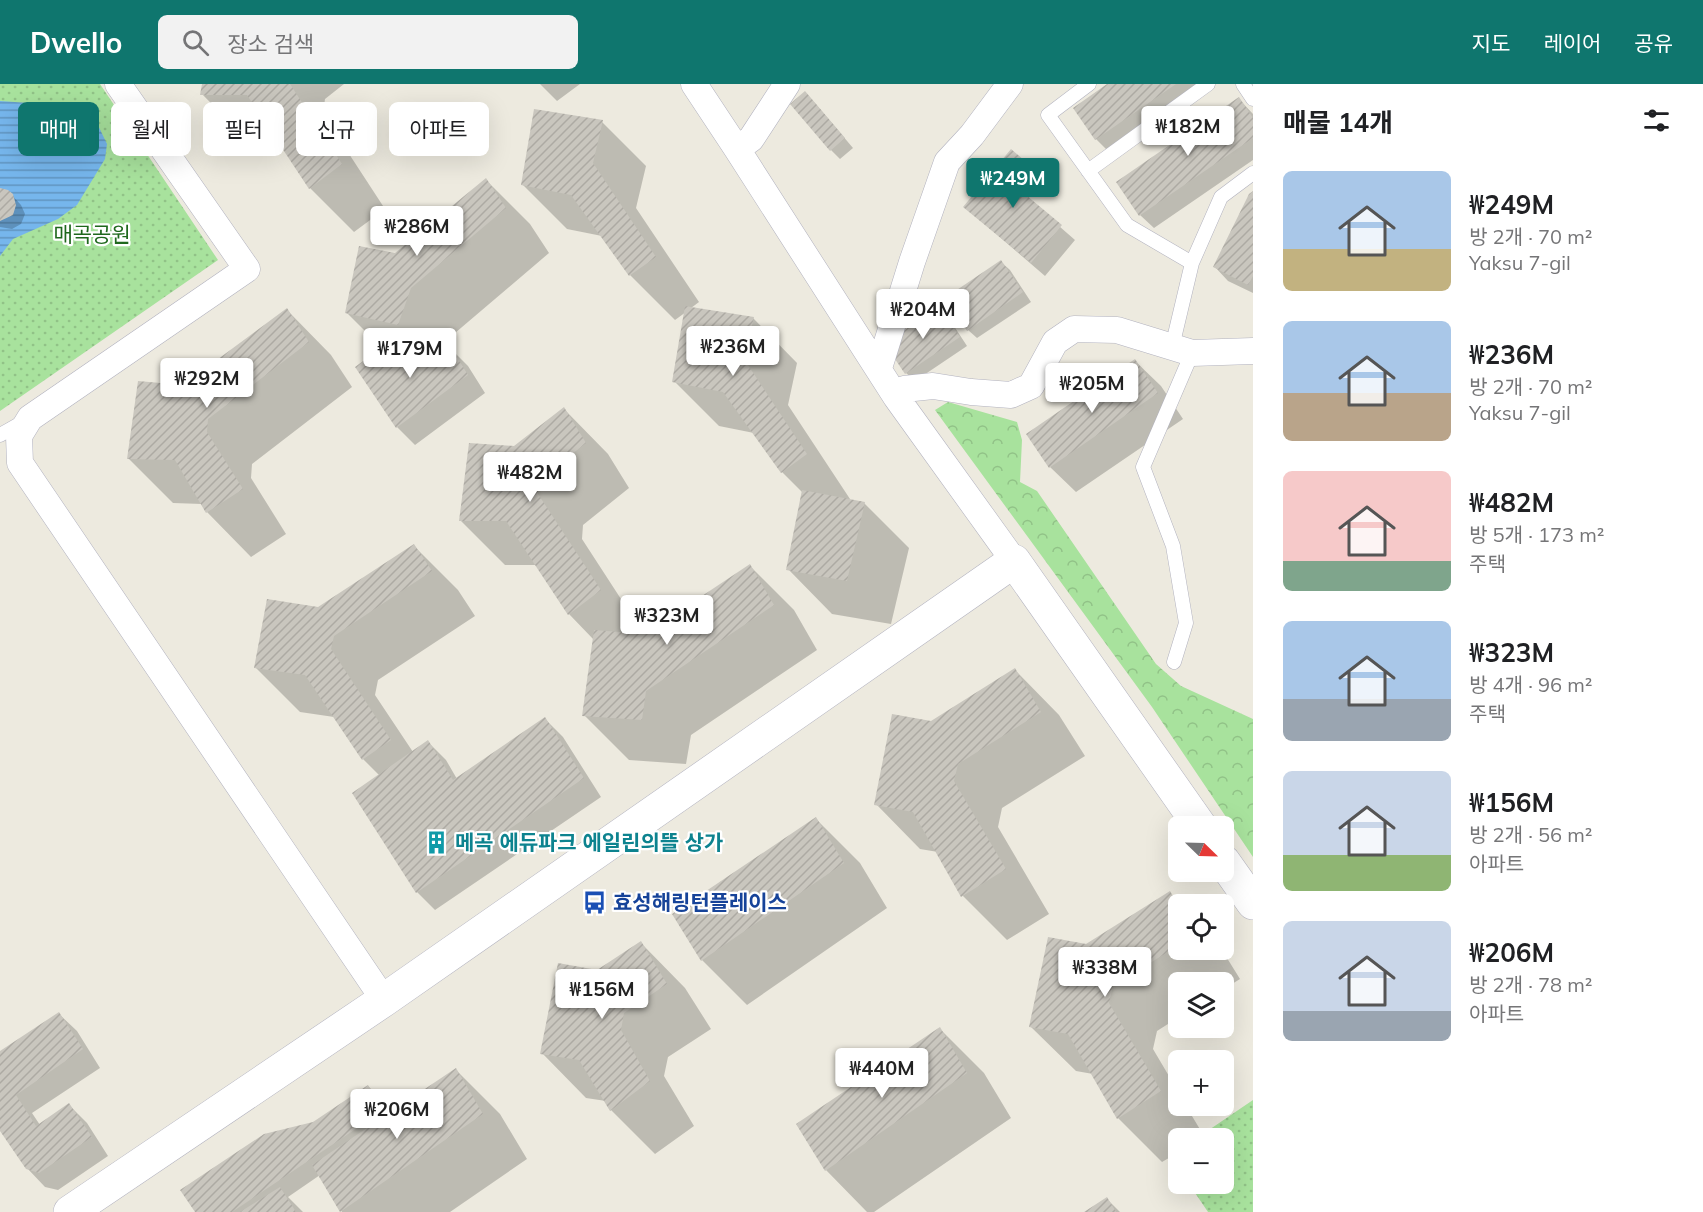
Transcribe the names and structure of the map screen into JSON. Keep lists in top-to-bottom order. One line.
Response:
{"parks":["매곡공원"],"places":{"building":["메곡 에듀파크 에일린의뜰 상가"],"bus stop":["효성해링턴플레이스"]},"north":"bottom right","page":{"header":"Dwello","search":"장소 검색","nav":["지도","레이어","공유"],"heading":"매물 14개","chip":["매매","월세","필터","신규","아파트"],"price":["₩182M","₩249M","₩286M","₩204M","₩236M","₩179M","₩292M","₩205M","₩482M","₩323M","₩338M","₩156M","₩440M","₩206M"],"list":[{"name":"₩249M","note":"방 2개 · 70 m² · Yaksu 7-gil"},{"name":"₩236M","note":"방 2개 · 70 m² · Yaksu 7-gil"},{"name":"₩482M","note":"방 5개 · 173 m² · 주택"},{"name":"₩323M","note":"방 4개 · 96 m² · 주택"},{"name":"₩156M","note":"방 2개 · 56 m² · 아파트"},{"name":"₩206M","note":"방 2개 · 78 m² · 아파트"}],"map_buttons":["+","−"]}}
